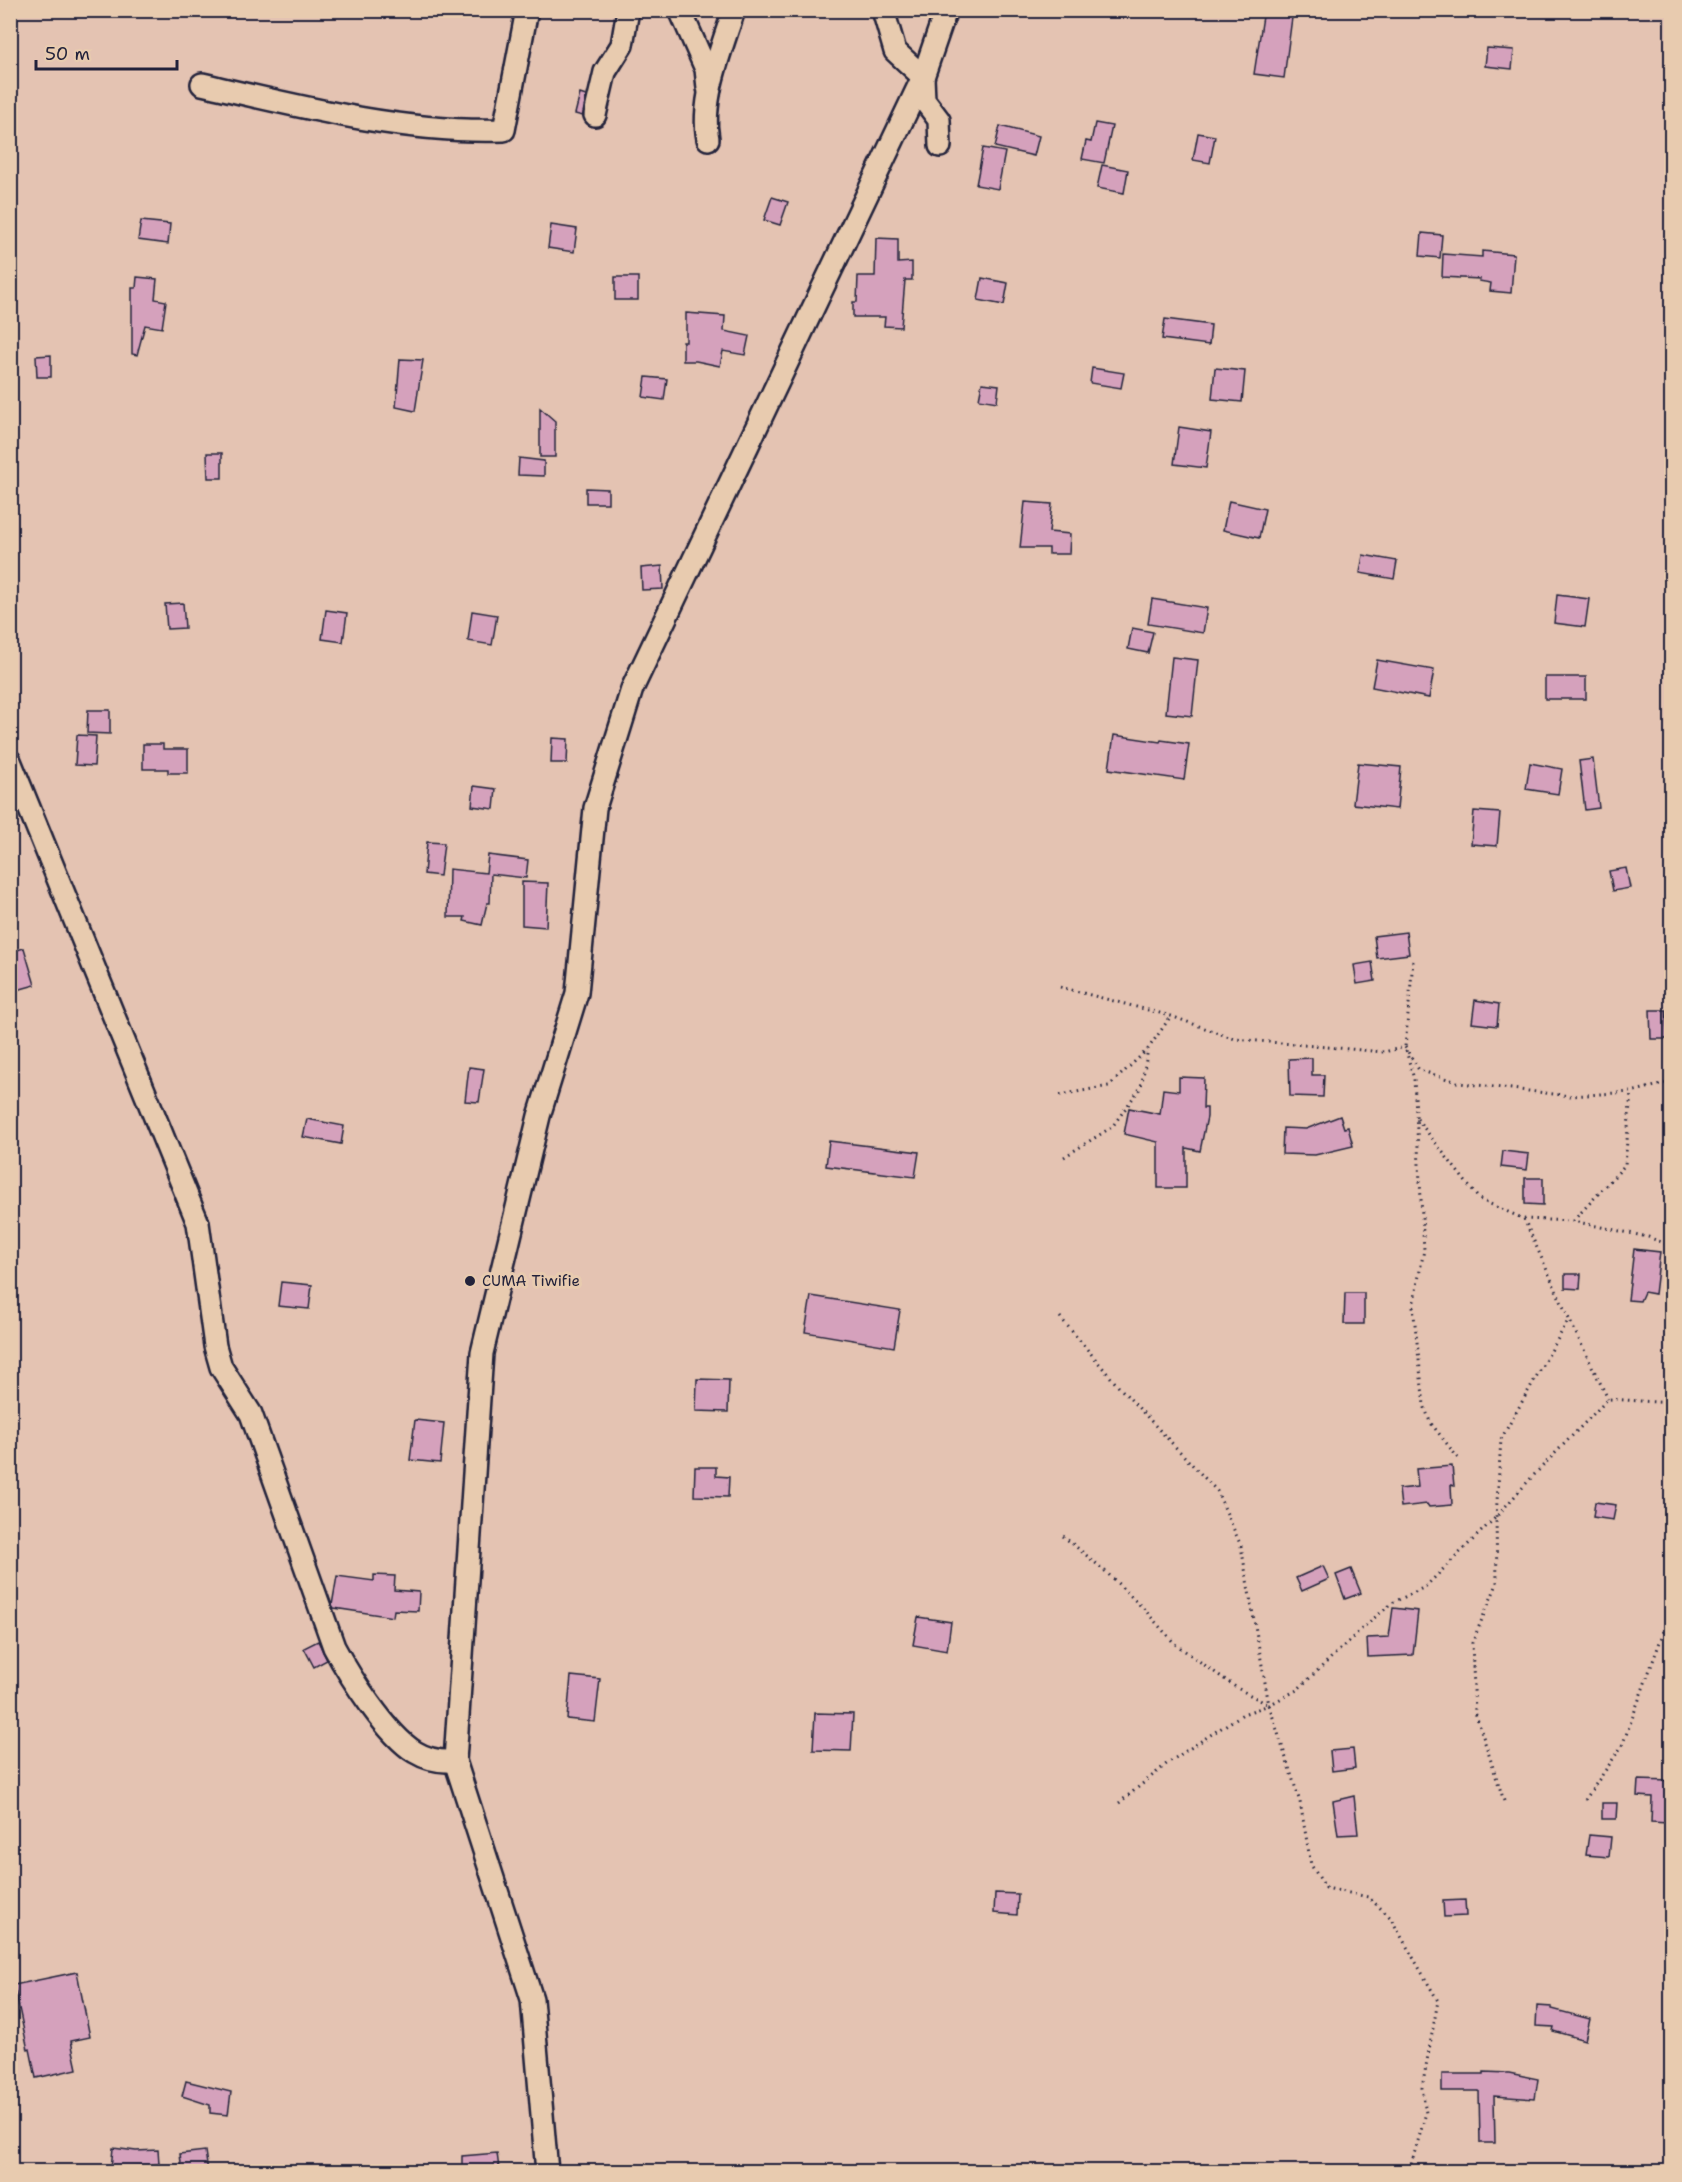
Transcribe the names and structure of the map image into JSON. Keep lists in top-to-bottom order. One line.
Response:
{"places":["CUMA Tiwifie"],"scale_bar":"50 m"}
